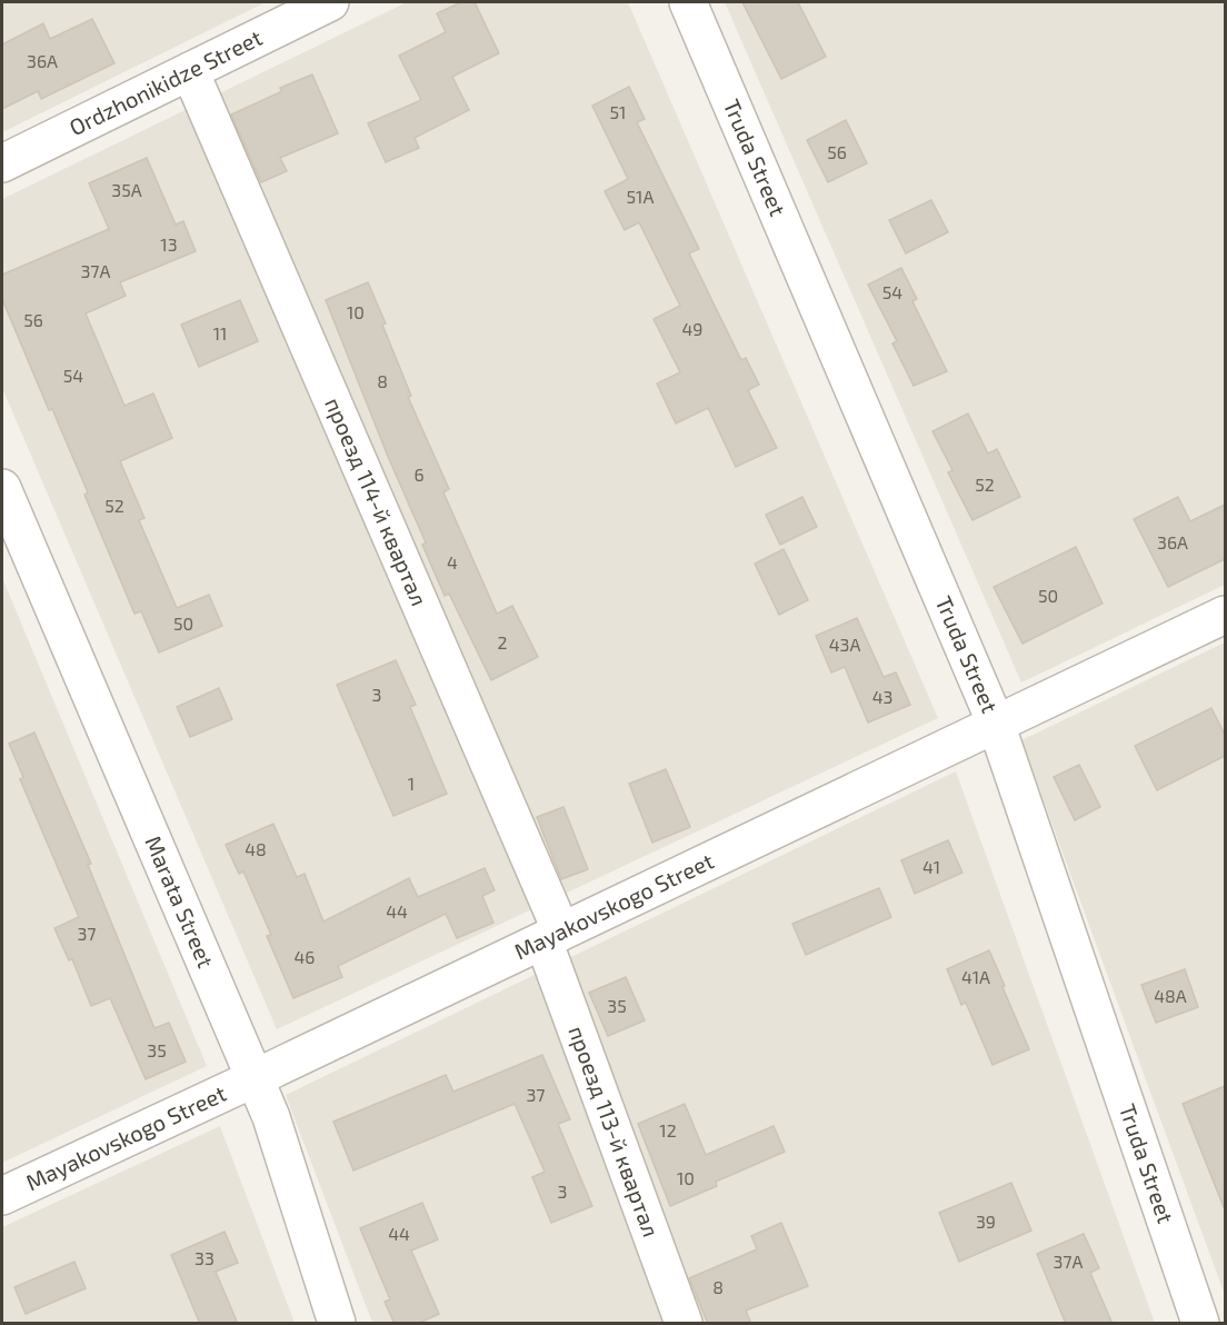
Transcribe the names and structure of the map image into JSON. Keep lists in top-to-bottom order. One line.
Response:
{"streets":{"street":["Ordzhonikidze Street","Truda Street","проезд 114-й квартал","Marata Street","Mayakovskogo Street","проезд 113-й квартал"]},"crossings":[["Ordzhonikidze Street","проезд 114-й квартал"],["Truda Street","Mayakovskogo Street"],["проезд 114-й квартал","Mayakovskogo Street"],["проезд 114-й квартал","проезд 113-й квартал"],["Marata Street","Mayakovskogo Street"],["Mayakovskogo Street","проезд 113-й квартал"]],"house_numbers":["36А","51","56","35А","51А","13","37А","54","10","56","49","11","54","8","6","52","52","36А","4","50","50","2","43А","3","43","1","48","41","44","37","46","41А","48А","35","35","37","12","10","3","39","44","33","37А","8"]}
